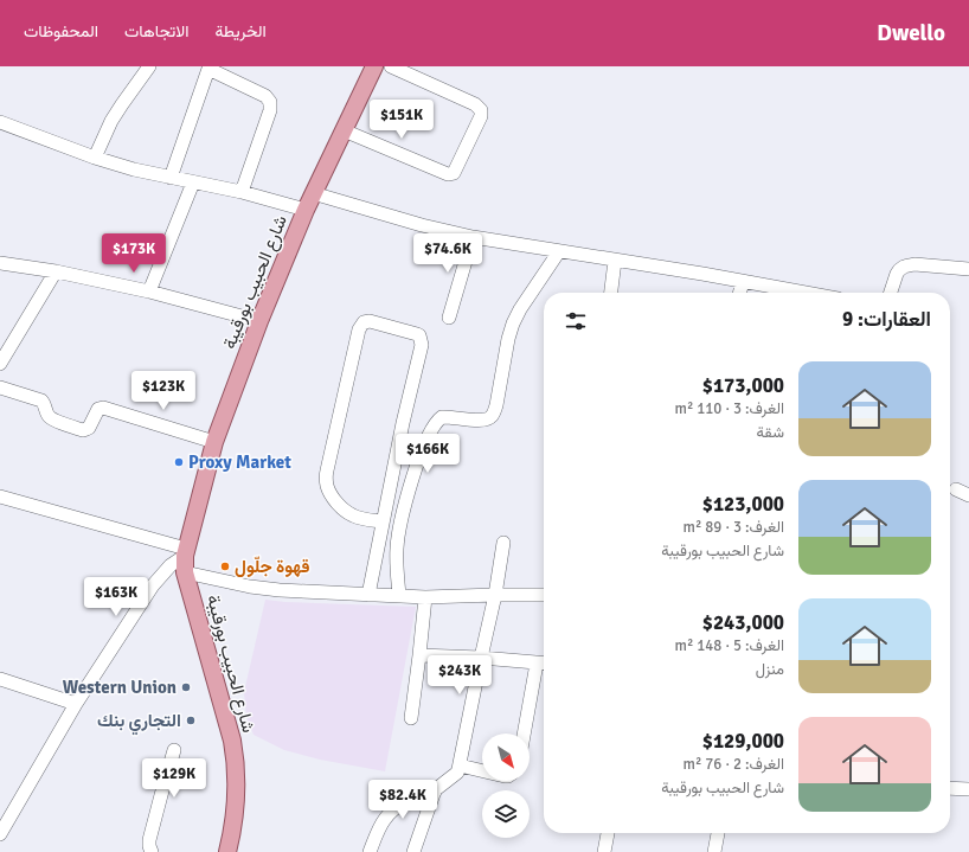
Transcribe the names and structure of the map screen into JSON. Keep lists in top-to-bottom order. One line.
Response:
{"streets":{"main road":["شارع الحبيب بورقيبة"]},"places":["Proxy Market","قهوة جلّول","Western Union","التجاري بنك"],"north":"bottom right","page":{"header":"Dwello","nav":["الخريطة","الاتجاهات","المحفوظات"],"price":["$151K","$173K","$74.6K","$123K","$166K","$163K","$243K","$129K","$82.4K"],"heading":"العقارات: 9","list":[{"name":"$173,000","note":"الغرف: 3 · 110 m² · شقة"},{"name":"$123,000","note":"الغرف: 3 · 89 m² · شارع الحبيب بورقيبة"},{"name":"$243,000","note":"الغرف: 5 · 148 m² · منزل"},{"name":"$129,000","note":"الغرف: 2 · 76 m² · شارع الحبيب بورقيبة"}]}}
